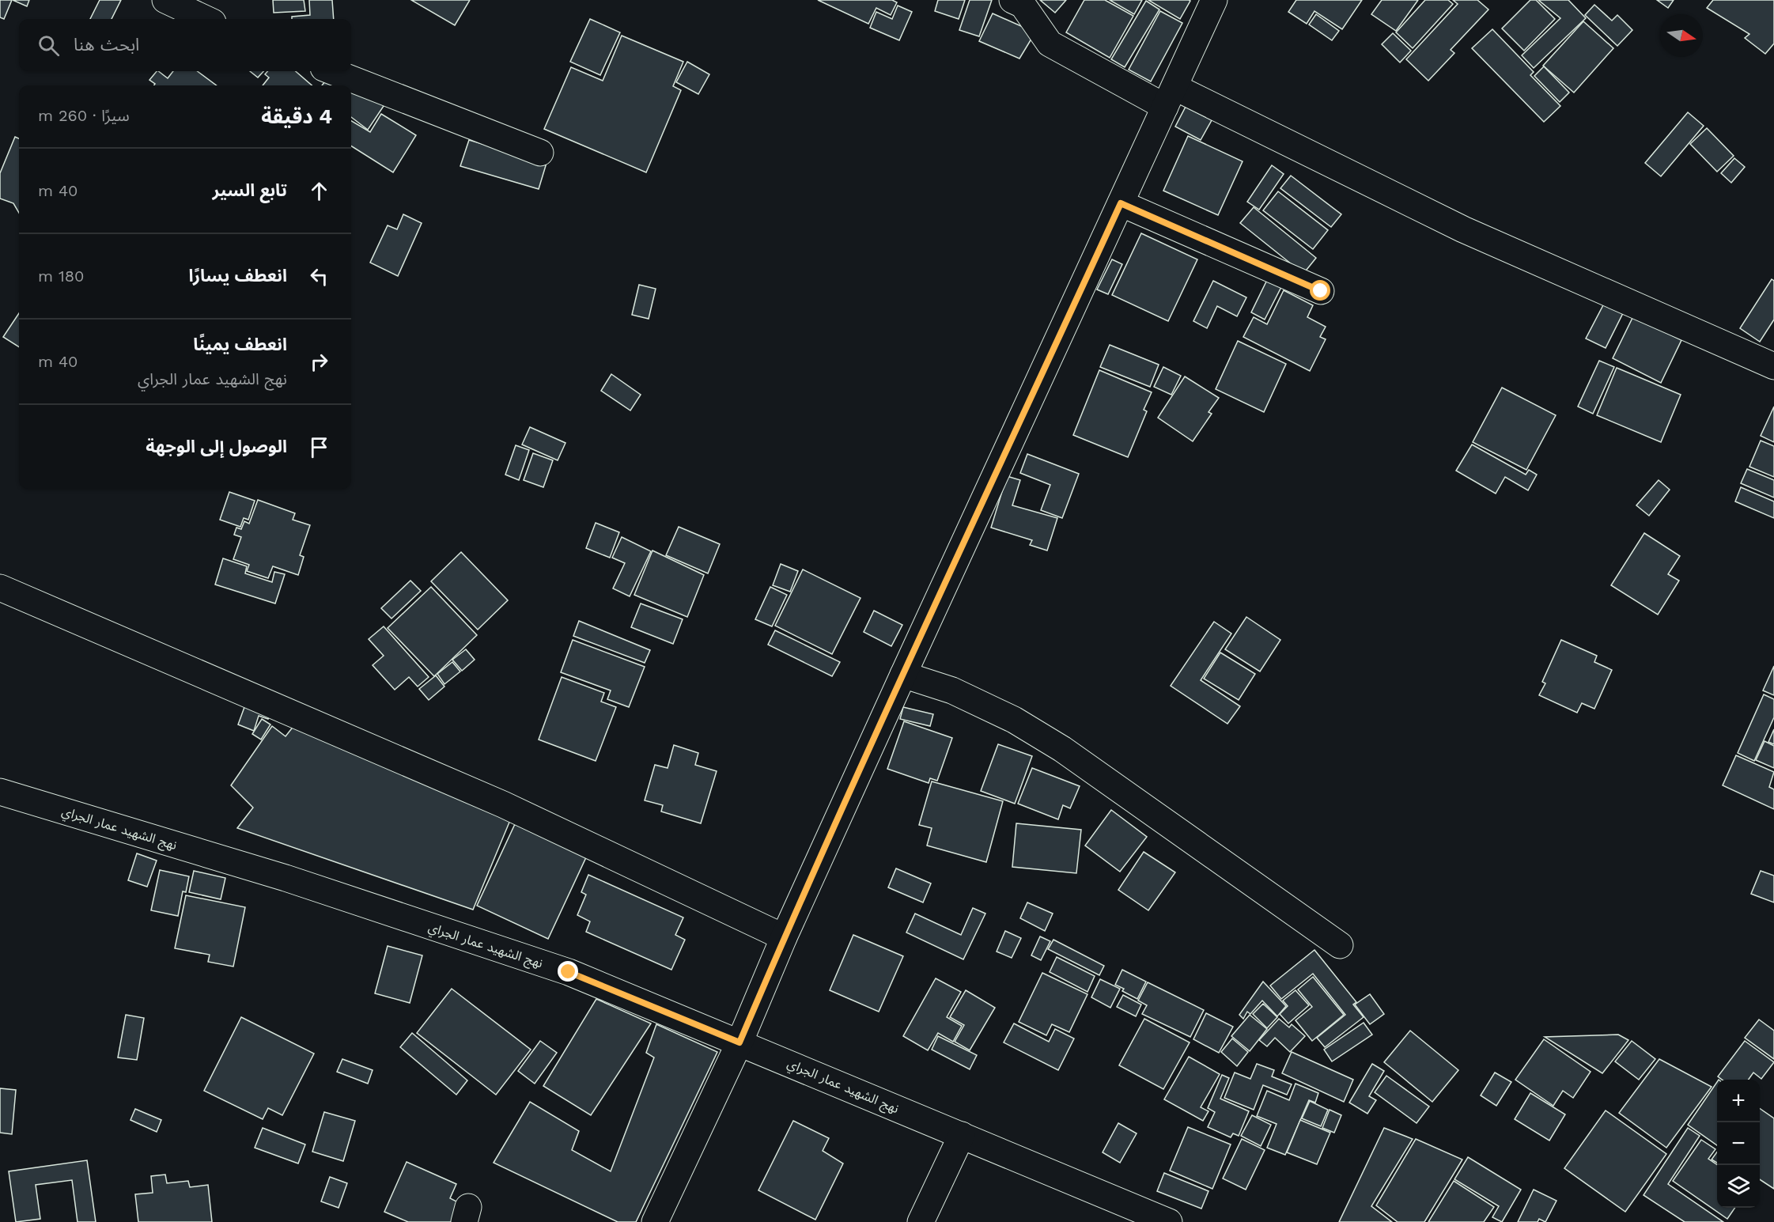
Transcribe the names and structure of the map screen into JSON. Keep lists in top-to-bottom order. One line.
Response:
{"streets":{"street":["نهج الشهيد عمار الجراي"]},"north":"right","page":{"search":"ابحث هنا","heading":["4 دقيقة","سيرًا · 260 m"],"list":[["تابع السير","40 m"],["انعطف يسارًا","180 m"],["انعطف يمينًا","نهج الشهيد عمار الجراي","40 m"],"الوصول إلى الوجهة"],"map_buttons":["+","−"]}}
